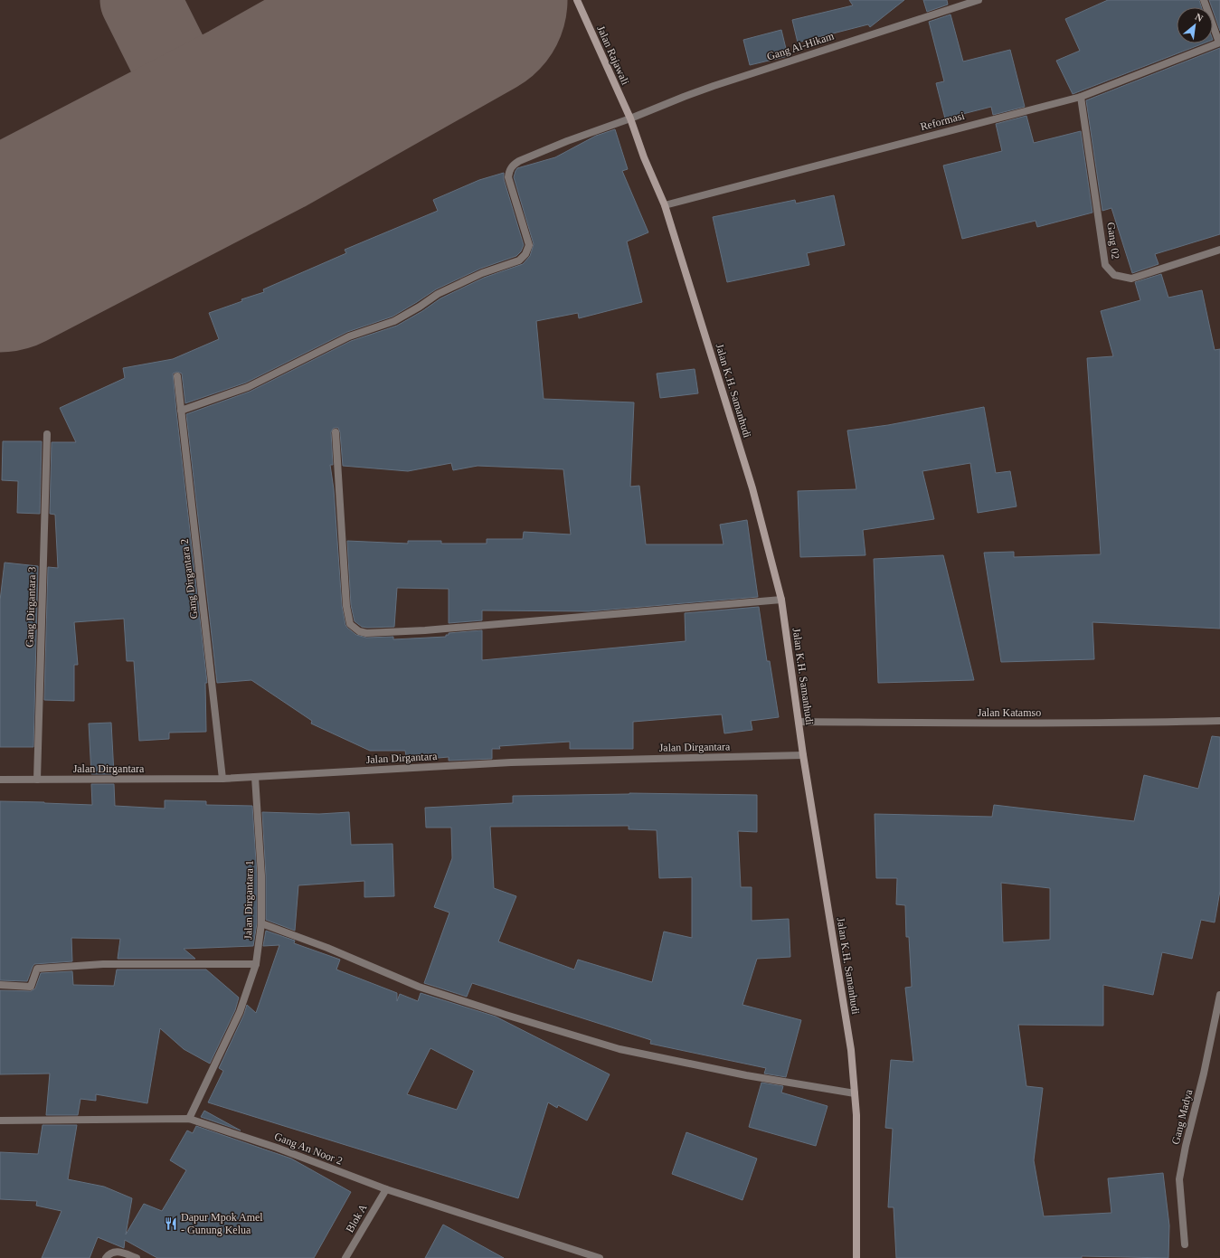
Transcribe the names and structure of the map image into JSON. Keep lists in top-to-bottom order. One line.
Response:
{"streets":{"street":["Gang Al-Hikam","Jalan Rajawali","Reformasi","Gang 02","Jalan K.H. Samanhudi","Gang Dirgantara 2","Gang Dirgantara 3","Jalan Katamso","Jalan Dirgantara","Jalan Dirgantara 1","Gang Madya","Gang An Noor 2","Blok A"]},"crossings":[["Gang Al-Hikam","Jalan Rajawali"],["Gang Al-Hikam","Jalan K.H. Samanhudi"],["Gang Al-Hikam","Gang Dirgantara 2"],["Jalan Rajawali","Jalan K.H. Samanhudi"],["Reformasi","Gang 02"],["Reformasi","Jalan K.H. Samanhudi"],["Jalan K.H. Samanhudi","Jalan Katamso"],["Jalan K.H. Samanhudi","Jalan Dirgantara"],["Gang Dirgantara 2","Jalan Dirgantara"],["Gang Dirgantara 3","Jalan Dirgantara"],["Jalan Dirgantara","Jalan Dirgantara 1"],["Jalan Dirgantara 1","Gang An Noor 2"],["Gang An Noor 2","Blok A"]],"places":{"restaurant":["Dapur Mpok Amel - Gunung Kelua"]},"north":"top right"}
